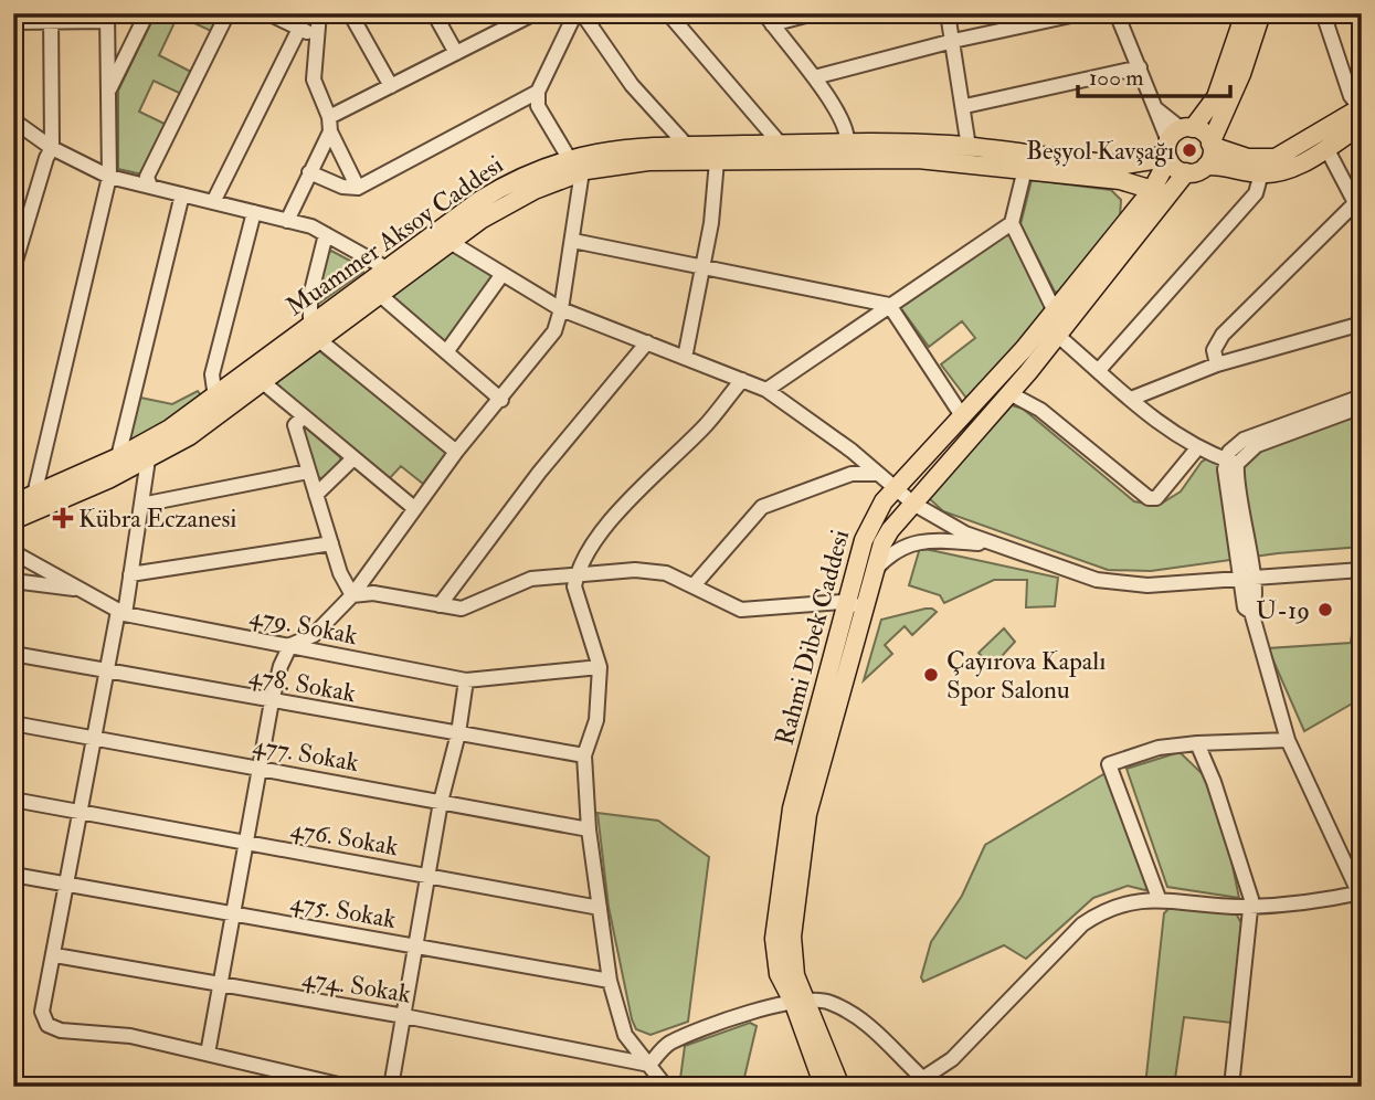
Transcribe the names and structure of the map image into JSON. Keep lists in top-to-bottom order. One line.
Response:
{"streets":{"main road":["Muammer Aksoy Caddesi","Rahmi Dibek Caddesi"],"street":["479. Sokak","478. Sokak","477. Sokak","476. Sokak","475. Sokak","474. Sokak"]},"crossings":[["Muammer Aksoy Caddesi","Rahmi Dibek Caddesi"]],"places":{"other":["Beşyol Kavşağı","U-19","Çayırova Kapalı Spor Salonu"],"health":["Kübra Eczanesi"]},"scale_bar":"100 m"}
